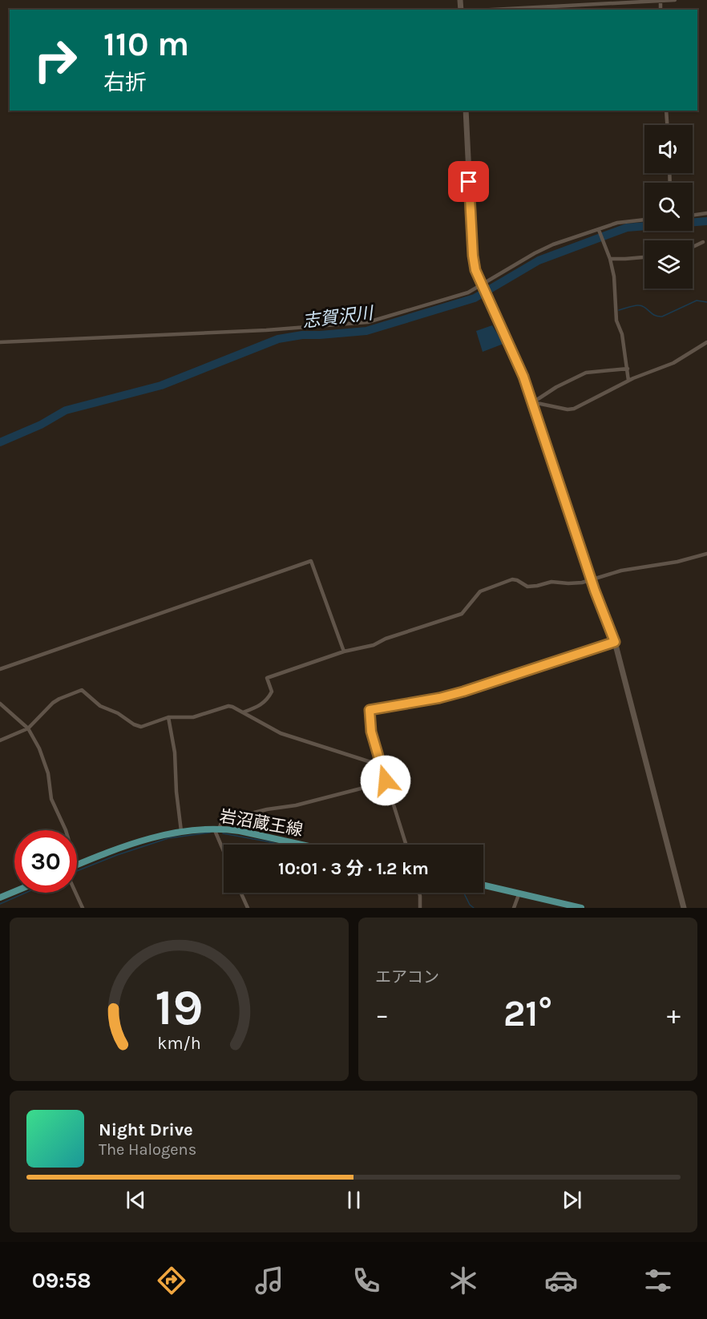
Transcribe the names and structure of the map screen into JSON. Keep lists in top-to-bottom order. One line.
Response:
{"streets":{"main road":["岩沼蔵王線"]},"water":["志賀沢川"],"page":{"turn":["110 m","右折"],"limit":"30","trip":"10:01 · 3 分 · 1.2 km","tile":"エアコン","heat":["−","21°","+"],"song":["Night Drive","The Halogens"],"tabs":"09:58","gauge":["19","km/h"]}}
